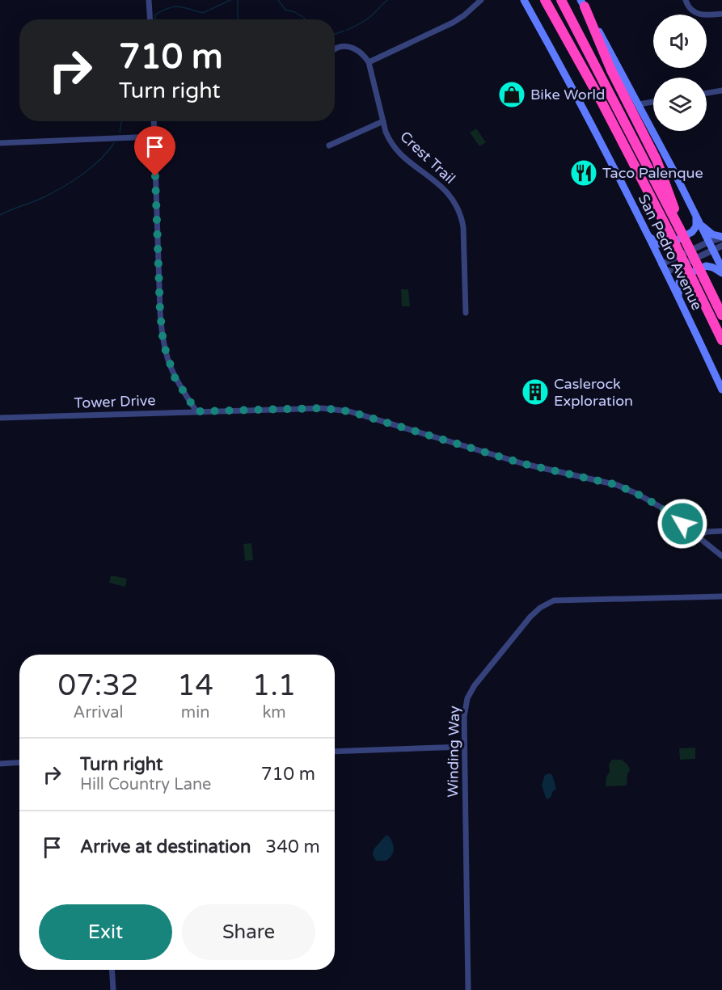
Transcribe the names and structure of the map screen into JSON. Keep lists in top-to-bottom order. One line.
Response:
{"streets":{"main road":["San Pedro Avenue"],"street":["Crest Trail","Tower Drive","Winding Way"]},"places":{"shop":["Bike World"],"restaurant":["Taco Palenque"],"building":["Caslerock Exploration"]},"page":{"turn":["710 m","Turn right"],"eta":["07:32","Arrival","14","min","1.1","km"],"list":[{"name":"Turn right","note":"Hill Country Lane","value":"710 m"},{"name":"Arrive at destination","value":"340 m"}],"buttons":["Exit","Share"]}}
